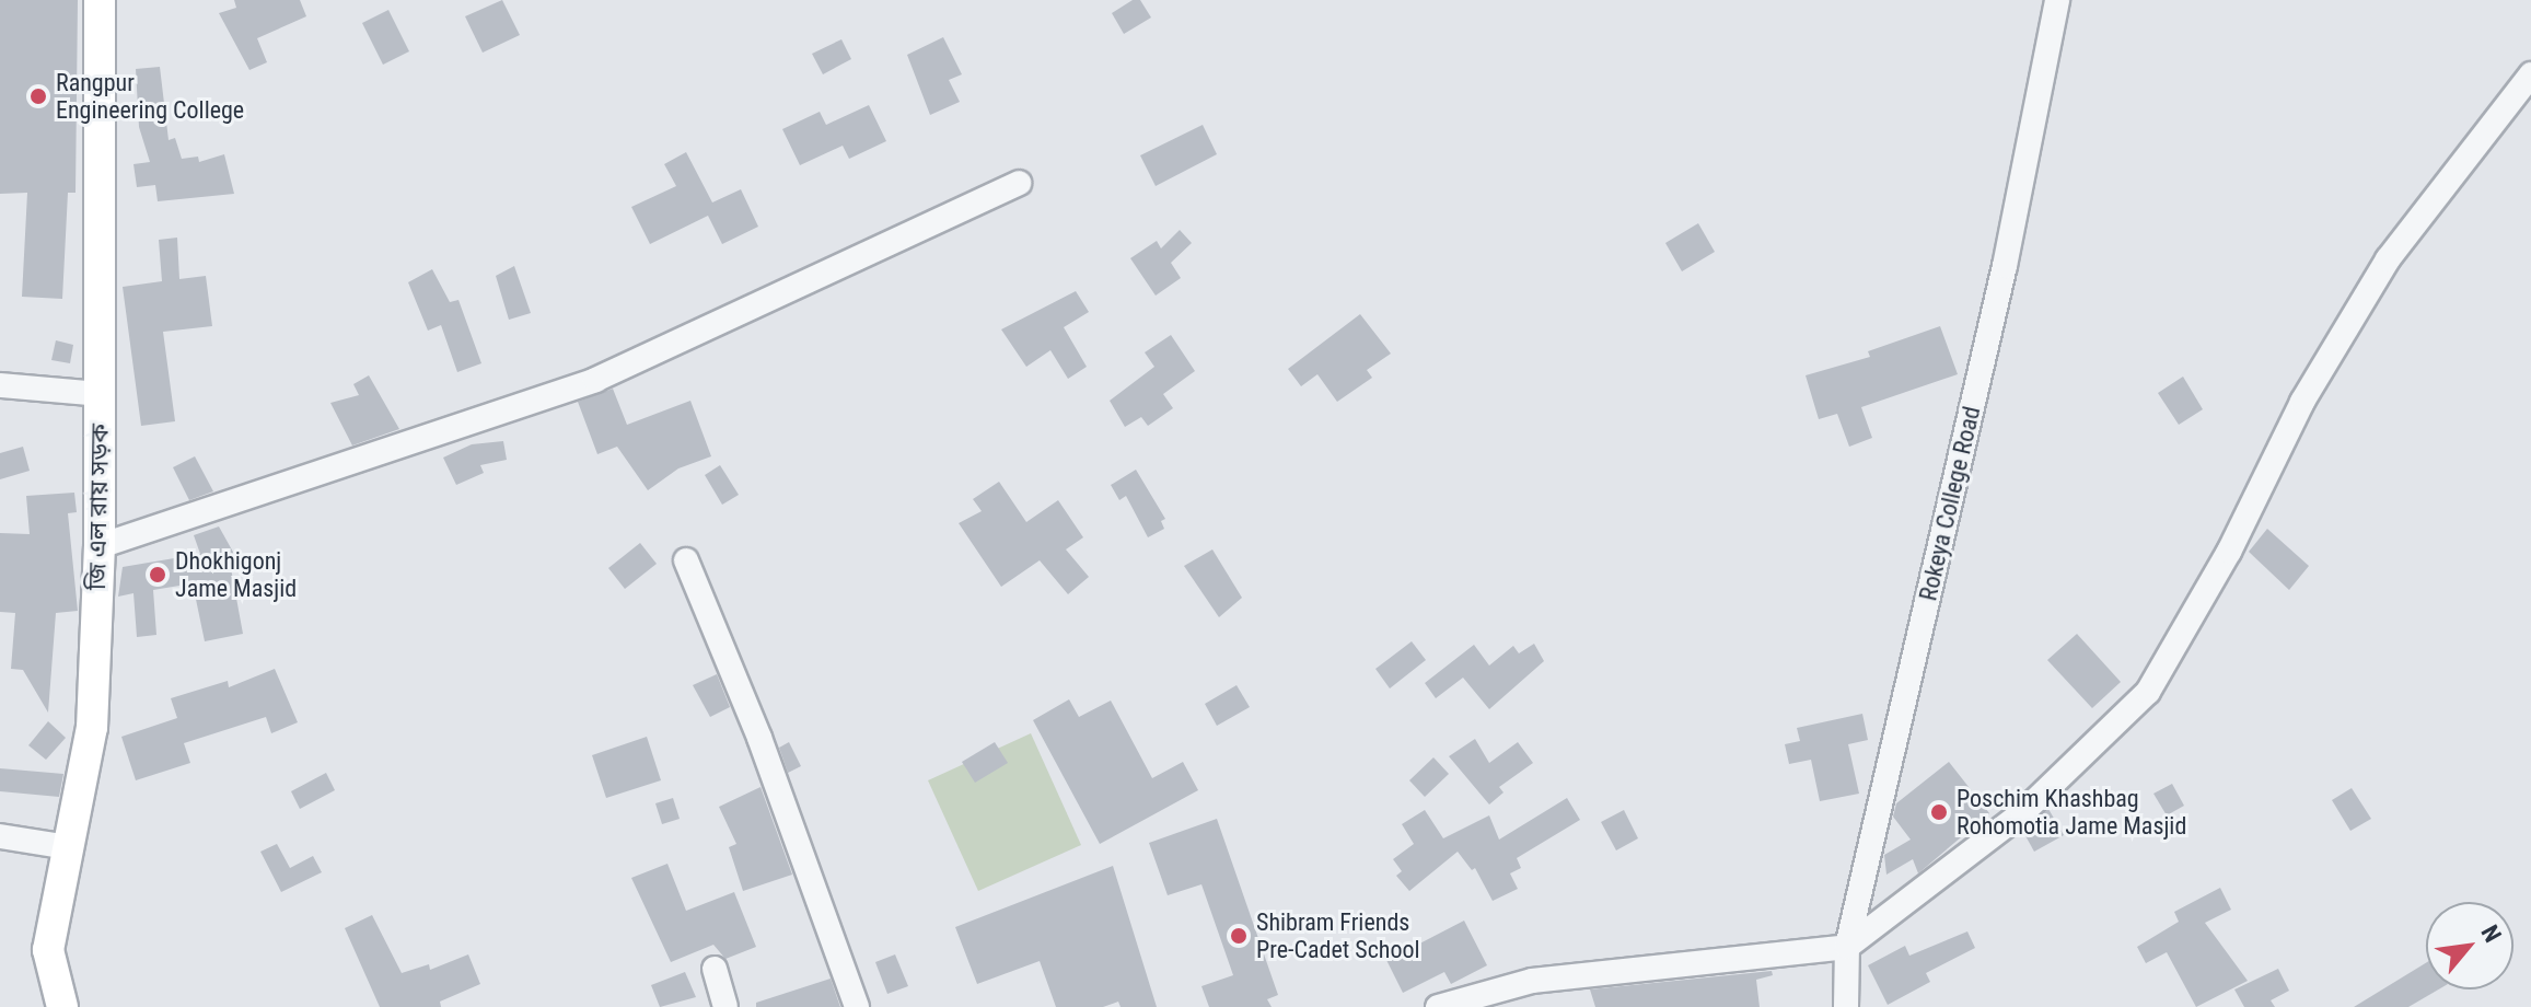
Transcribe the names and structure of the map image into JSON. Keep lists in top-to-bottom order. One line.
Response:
{"streets":{"main road":["জি এল রায় সড়ক"],"street":["Rokeya College Road"]},"places":["Rangpur Engineering College","Dhokhigonj Jame Masjid","Poschim Khashbag Rohomotia Jame Masjid","Shibram Friends Pre-Cadet School"],"north":"top right"}
